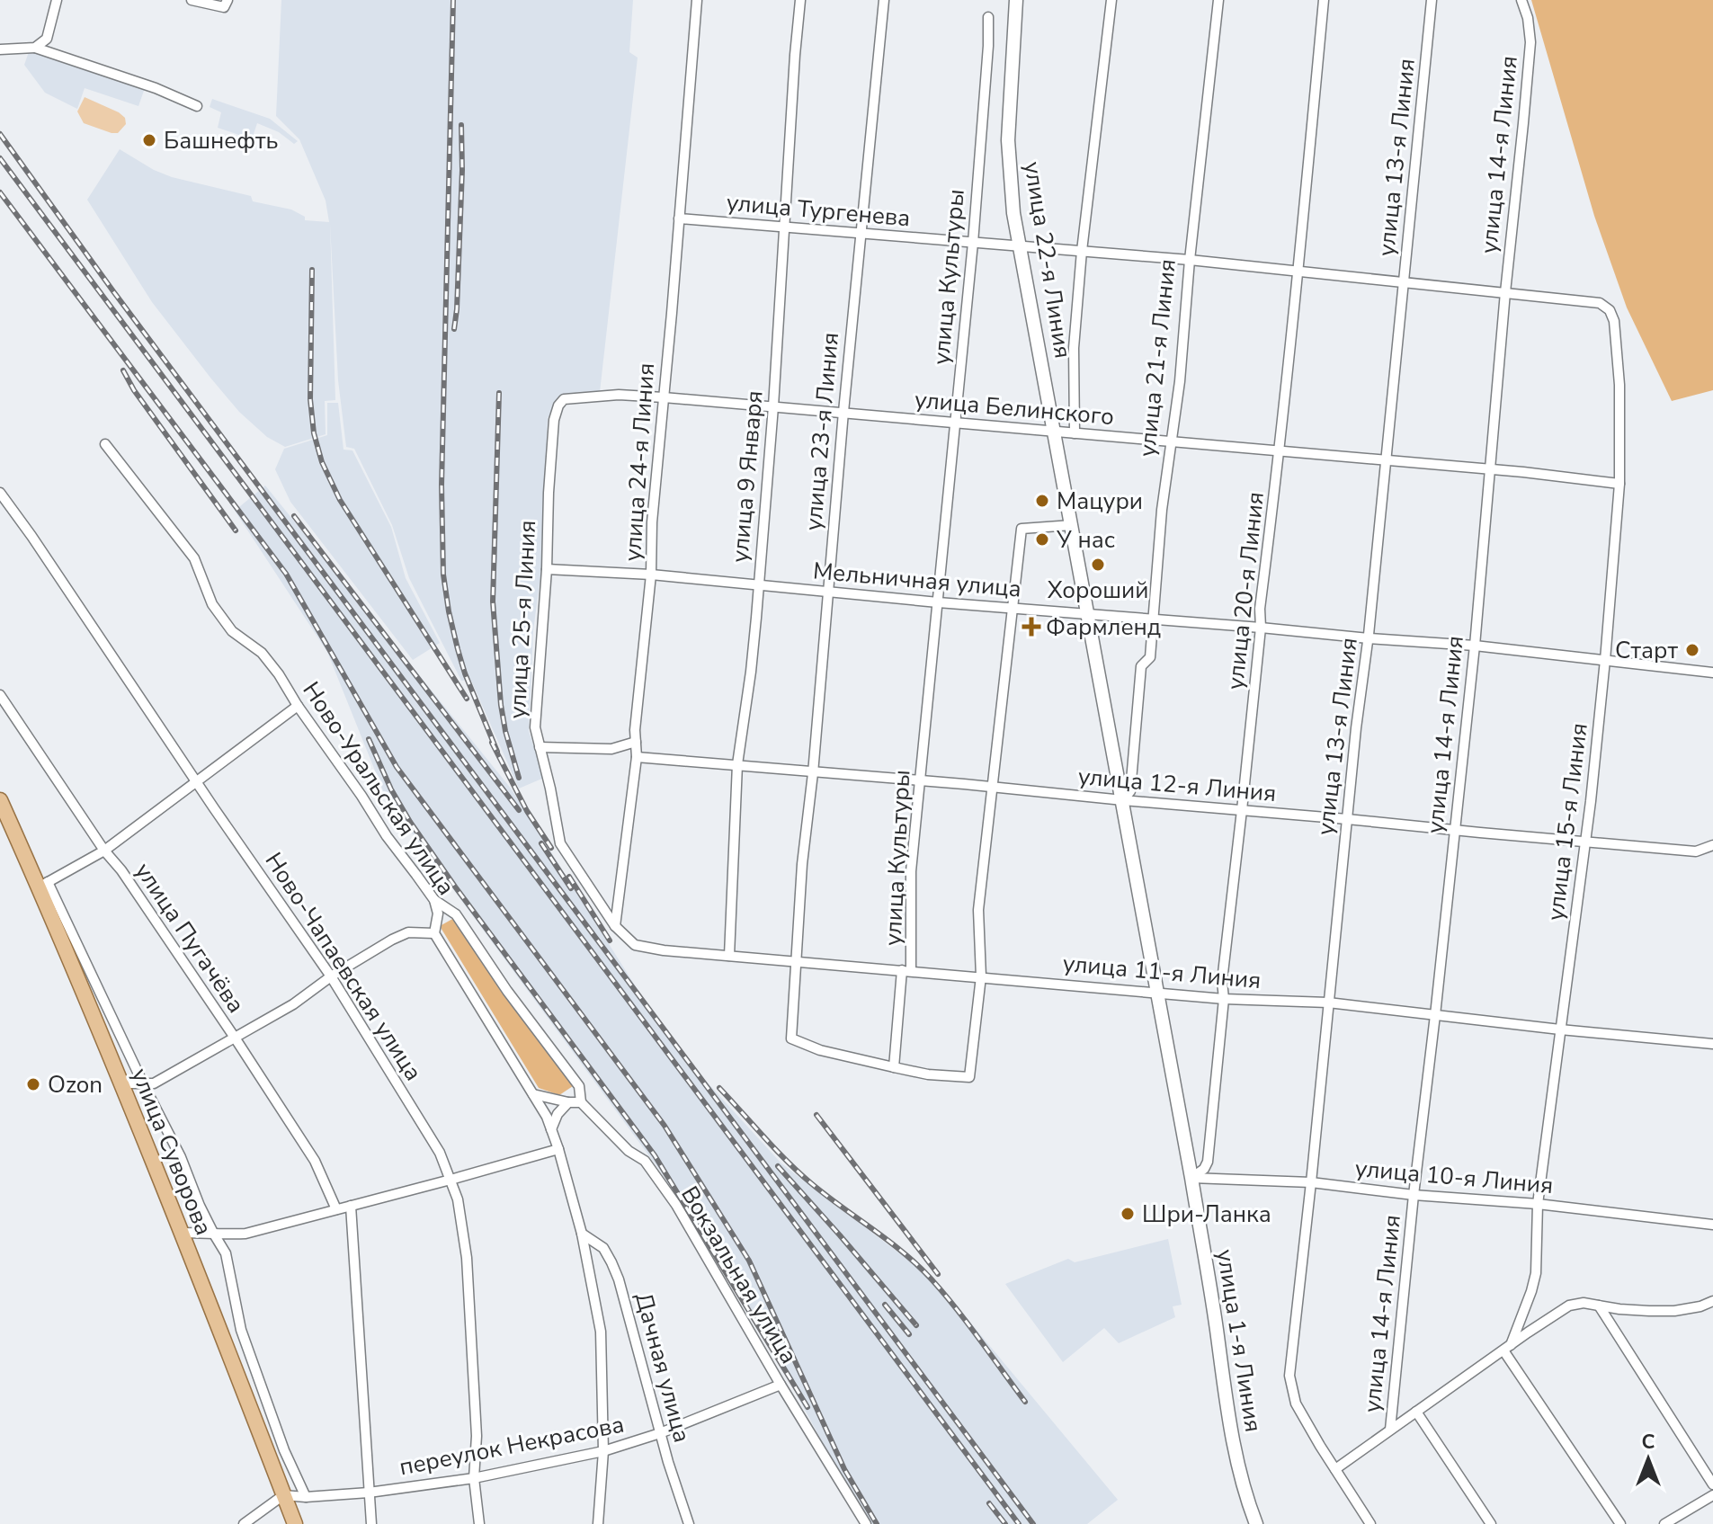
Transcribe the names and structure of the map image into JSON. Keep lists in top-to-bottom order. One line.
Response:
{"streets":{"main road":["улица 22-я Линия","улица 21-я Линия","улица Суворова","улица 1-я Линия"],"street":["улица 14-я Линия","улица 13-я Линия","улица Тургенева","улица Культуры","улица Белинского","улица 23-я Линия","улица 24-я Линия","улица 9 Января","Мельничная улица","улица 20-я Линия","улица 25-я Линия","улица 12-я Линия","Ново-Уральская улица","улица 15-я Линия","улица Пугачёва","Ново-Чапаевская улица","улица 11-я Линия","улица 10-я Линия","Вокзальная улица","Дачная улица","переулок Некрасова"]},"crossings":[["улица 14-я Линия","улица Тургенева"],["улица 14-я Линия","улица Белинского"],["улица 14-я Линия","Мельничная улица"],["улица 14-я Линия","улица 12-я Линия"],["улица 14-я Линия","улица 11-я Линия"],["улица 14-я Линия","улица 10-я Линия"],["улица 13-я Линия","улица Тургенева"],["улица 13-я Линия","улица Белинского"],["улица 13-я Линия","Мельничная улица"],["улица 13-я Линия","улица 12-я Линия"],["улица 13-я Линия","улица 11-я Линия"],["улица 13-я Линия","улица 10-я Линия"],["улица Тургенева","улица 22-я Линия"],["улица Тургенева","улица Культуры"],["улица Тургенева","улица 21-я Линия"],["улица Тургенева","улица 23-я Линия"],["улица Тургенева","улица 24-я Линия"],["улица Тургенева","улица 9 Января"],["улица Тургенева","улица 20-я Линия"],["улица Тургенева","улица 15-я Линия"],["улица 22-я Линия","улица 21-я Линия"],["улица 22-я Линия","улица Белинского"],["улица 22-я Линия","Мельничная улица"],["улица Культуры","улица Белинского"],["улица Культуры","улица 23-я Линия"],["улица Культуры","Мельничная улица"],["улица Культуры","улица 12-я Линия"],["улица Культуры","улица 11-я Линия"],["улица 21-я Линия","улица Белинского"],["улица 21-я Линия","Мельничная улица"],["улица 21-я Линия","улица 12-я Линия"],["улица 21-я Линия","улица 11-я Линия"],["улица 21-я Линия","улица 1-я Линия"],["улица Белинского","улица 23-я Линия"],["улица Белинского","улица 24-я Линия"],["улица Белинского","улица 9 Января"],["улица Белинского","улица 20-я Линия"],["улица Белинского","улица 25-я Линия"],["улица Белинского","улица 15-я Линия"],["улица 23-я Линия","Мельничная улица"],["улица 23-я Линия","улица 12-я Линия"],["улица 23-я Линия","улица 11-я Линия"],["улица 24-я Линия","Мельничная улица"],["улица 24-я Линия","улица 25-я Линия"],["улица 24-я Линия","улица 12-я Линия"],["улица 24-я Линия","улица 11-я Линия"],["улица 9 Января","Мельничная улица"],["улица 9 Января","улица 12-я Линия"],["улица 9 Января","улица 11-я Линия"],["Мельничная улица","улица 20-я Линия"],["Мельничная улица","улица 25-я Линия"],["Мельничная улица","улица 15-я Линия"],["улица 20-я Линия","улица 12-я Линия"],["улица 20-я Линия","улица 11-я Линия"],["улица 20-я Линия","улица 10-я Линия"],["улица 20-я Линия","улица 1-я Линия"],["улица 25-я Линия","улица 11-я Линия"],["улица 12-я Линия","улица 15-я Линия"],["Ново-Уральская улица","Дачная улица"],["Ново-Уральская улица","переулок Некрасова"],["улица 15-я Линия","улица 11-я Линия"],["улица 15-я Линия","улица 10-я Линия"],["Ново-Чапаевская улица","переулок Некрасова"],["улица 11-я Линия","улица 1-я Линия"],["улица Суворова","переулок Некрасова"],["улица 10-я Линия","улица 1-я Линия"],["Вокзальная улица","переулок Некрасова"],["Дачная улица","переулок Некрасова"]],"places":{"other":["Башнефть","Мацури","У нас","Хороший","Cтарт","Ozon","Шри-Ланка"],"health":["Фармленд"]},"north":"top"}
